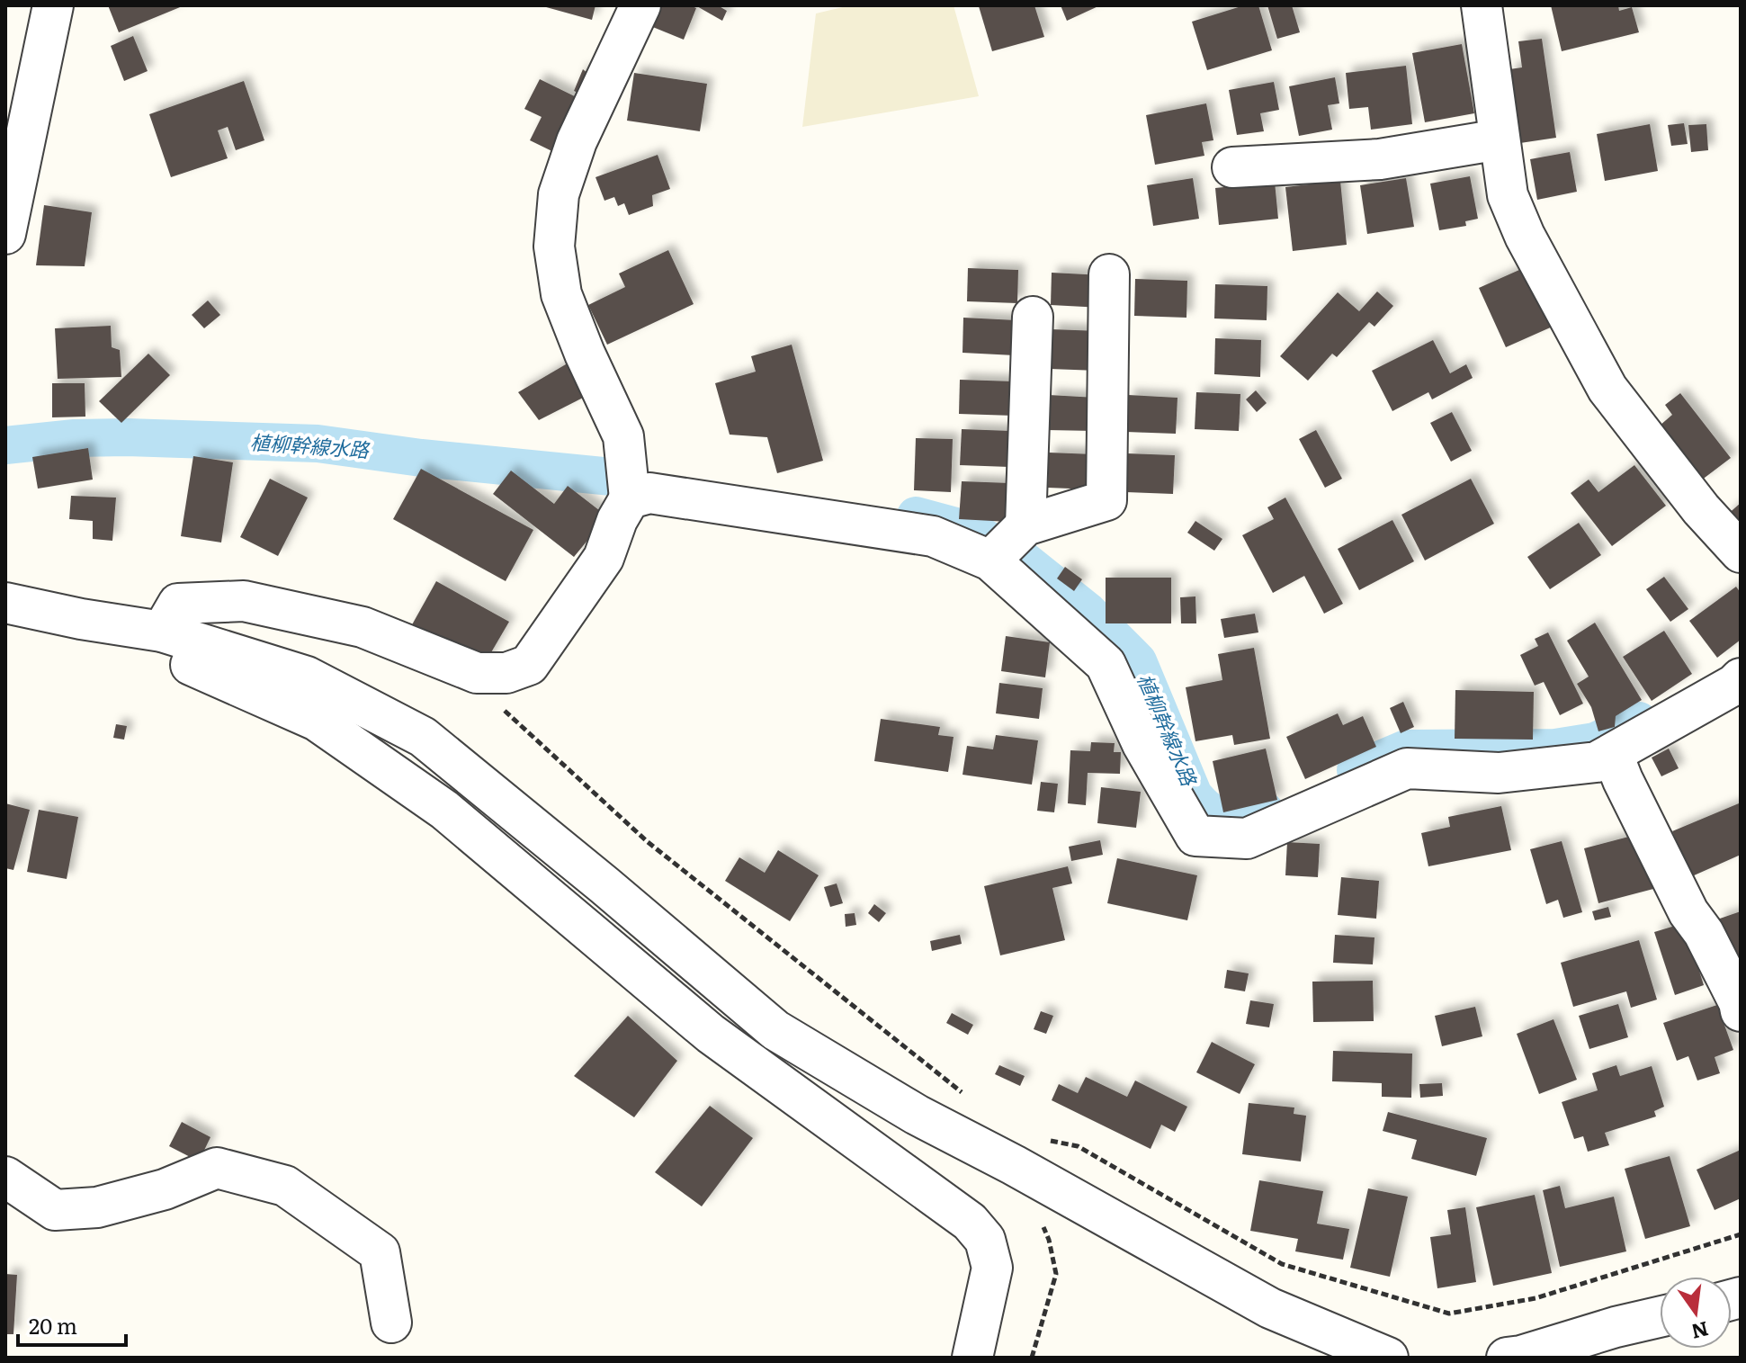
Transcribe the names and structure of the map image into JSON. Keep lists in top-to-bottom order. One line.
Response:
{"water":["植柳幹線水路"],"scale_bar":"20 m","north":"bottom"}
